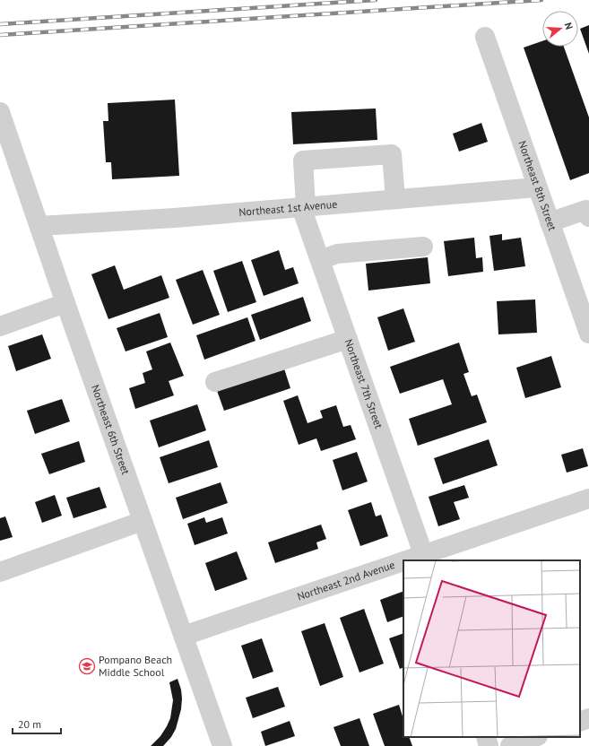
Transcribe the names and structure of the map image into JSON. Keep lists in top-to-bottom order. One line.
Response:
{"streets":{"street":["Northeast 8th Street","Northeast 1st Avenue","Northeast 7th Street","Northeast 6th Street","Northeast 2nd Avenue"]},"crossings":[["Northeast 8th Street","Northeast 1st Avenue"],["Northeast 1st Avenue","Northeast 7th Street"],["Northeast 1st Avenue","Northeast 6th Street"],["Northeast 7th Street","Northeast 2nd Avenue"],["Northeast 6th Street","Northeast 2nd Avenue"]],"places":{"school or university":["Pompano Beach Middle School"]},"scale_bar":"20 m","north":"right"}
